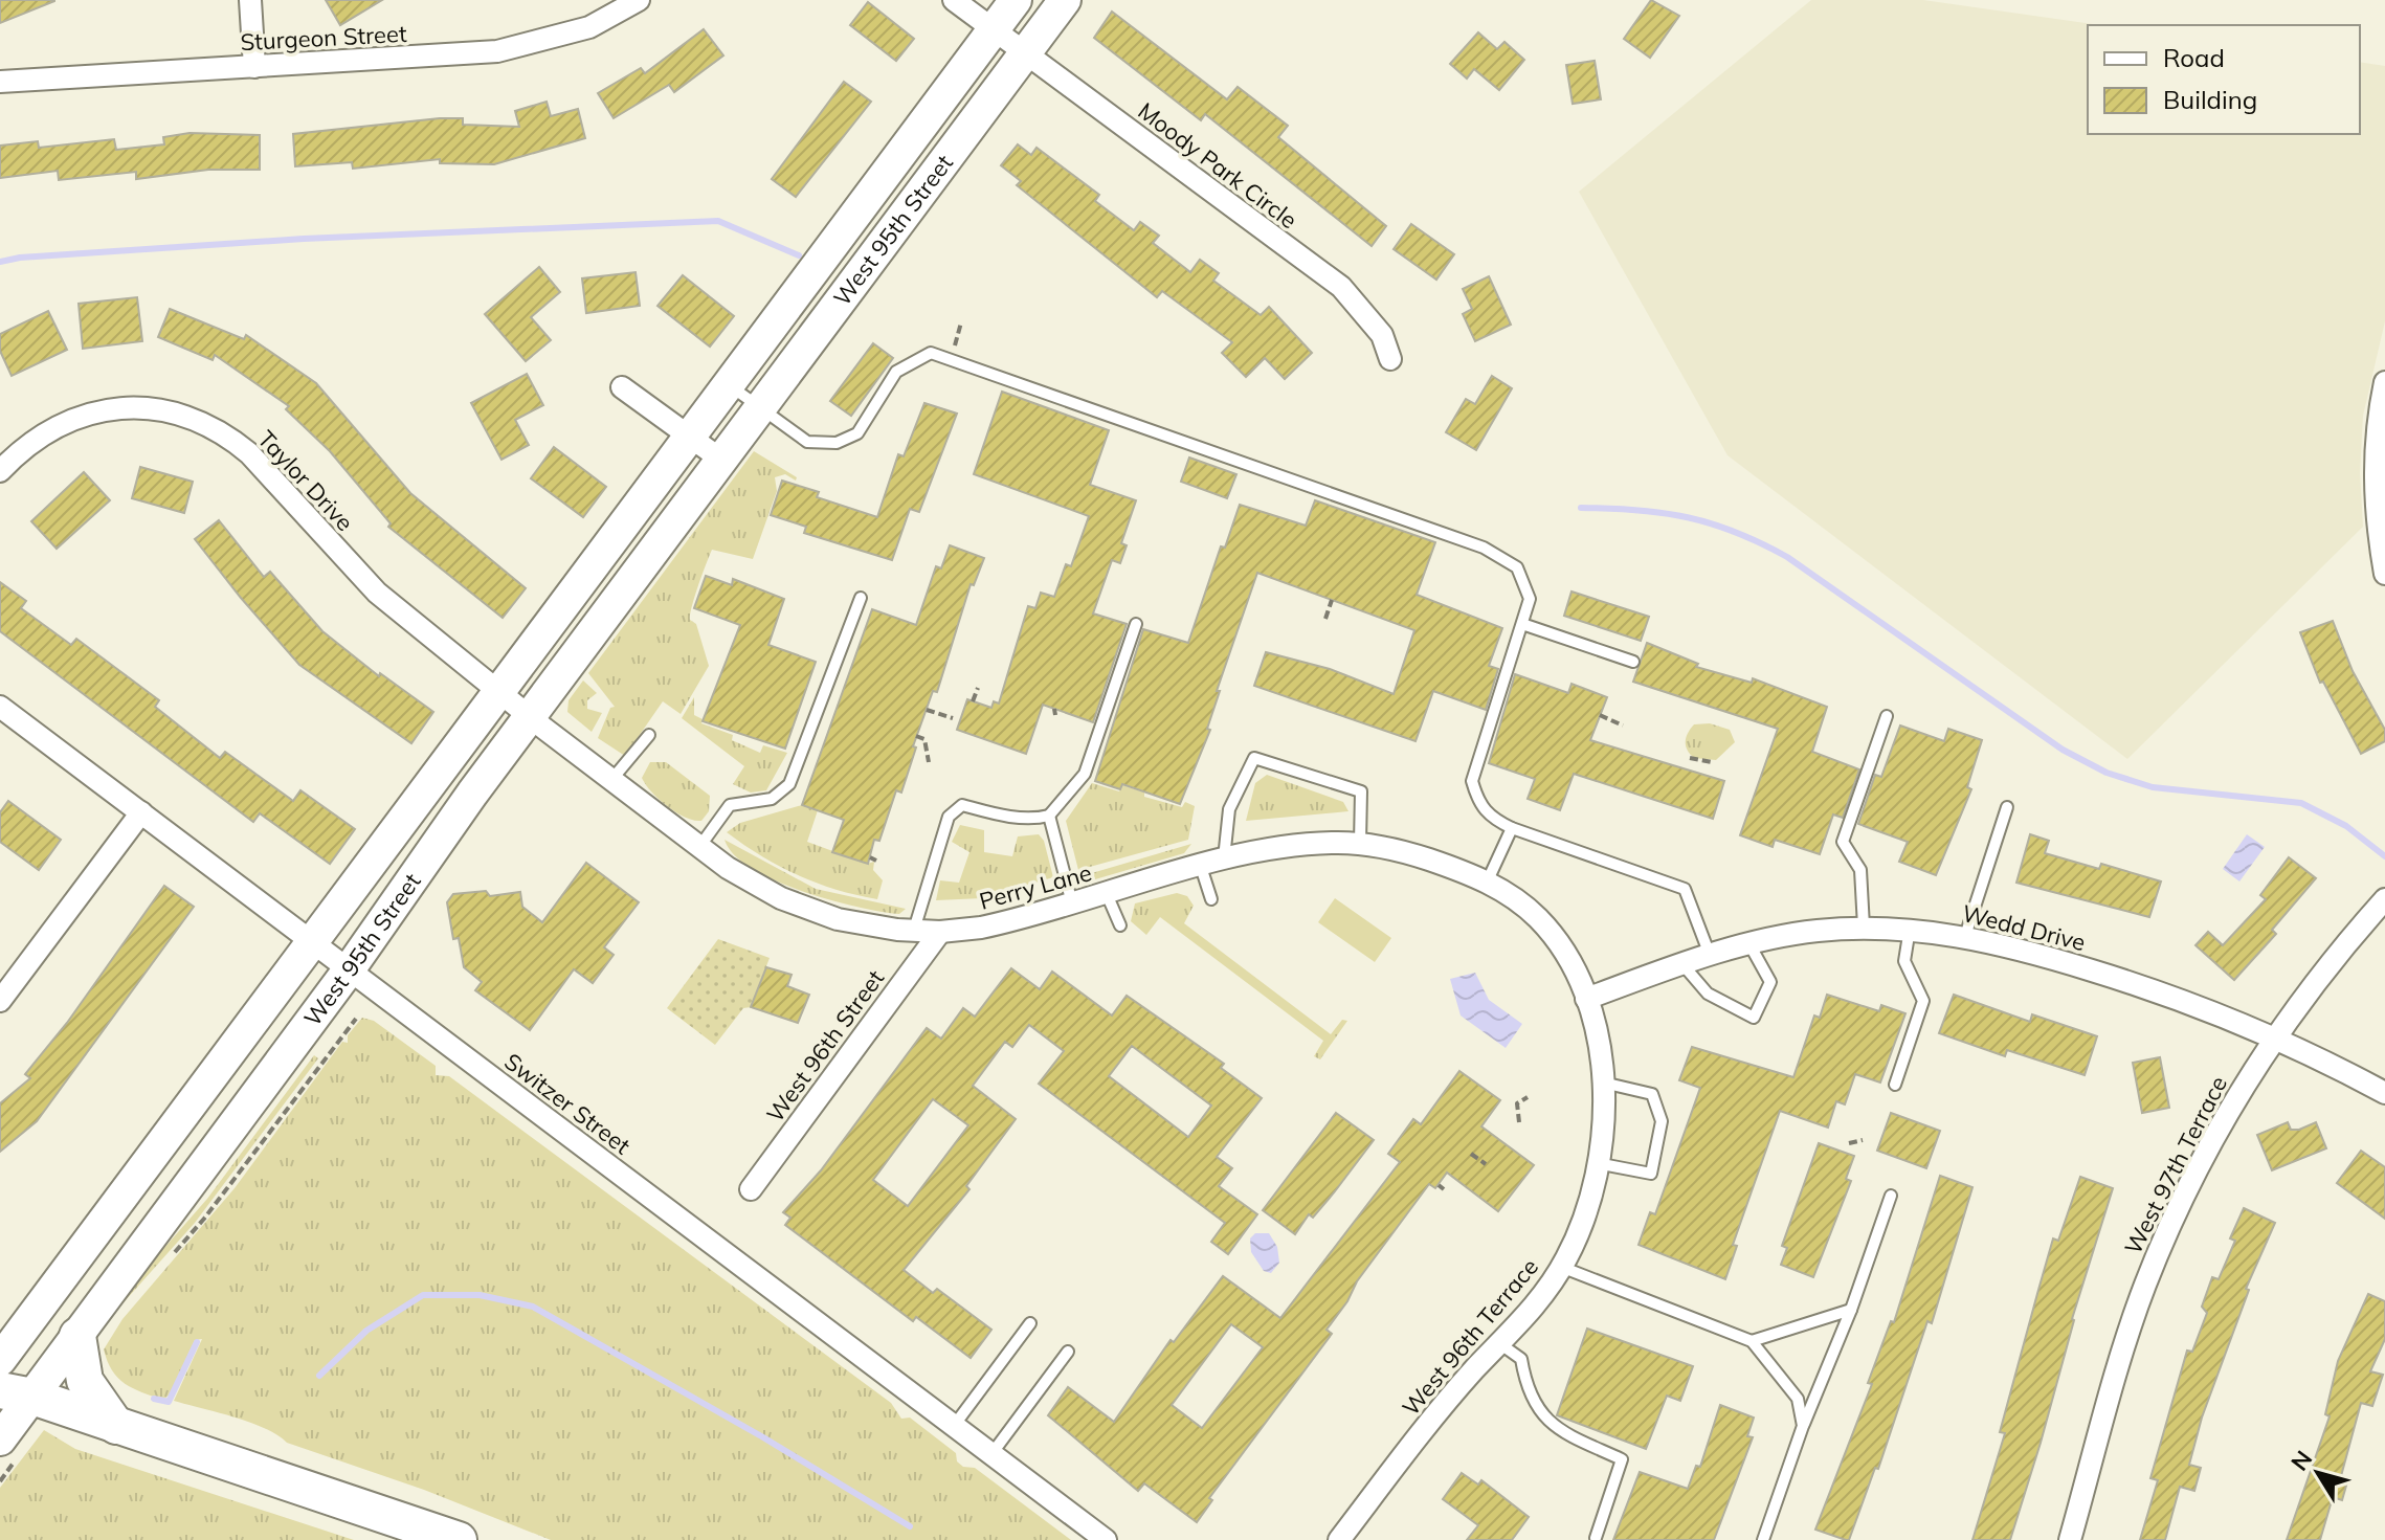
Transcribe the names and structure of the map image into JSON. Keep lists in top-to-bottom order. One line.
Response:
{"streets":{"main road":["West 95th Street"],"street":["Sturgeon Street","Moody Park Circle","Taylor Drive","Perry Lane","Wedd Drive","West 96th Street","Switzer Street","West 97th Terrace","West 96th Terrace"]},"crossings":[["Moody Park Circle","West 95th Street"],["West 95th Street","Taylor Drive"],["West 95th Street","Perry Lane"],["West 95th Street","Switzer Street"],["Taylor Drive","Perry Lane"],["Perry Lane","Wedd Drive"],["Perry Lane","West 96th Street"],["Perry Lane","West 96th Terrace"],["Wedd Drive","West 97th Terrace"],["Wedd Drive","West 96th Terrace"]],"legend":["Road","Building"],"north":"top left"}
